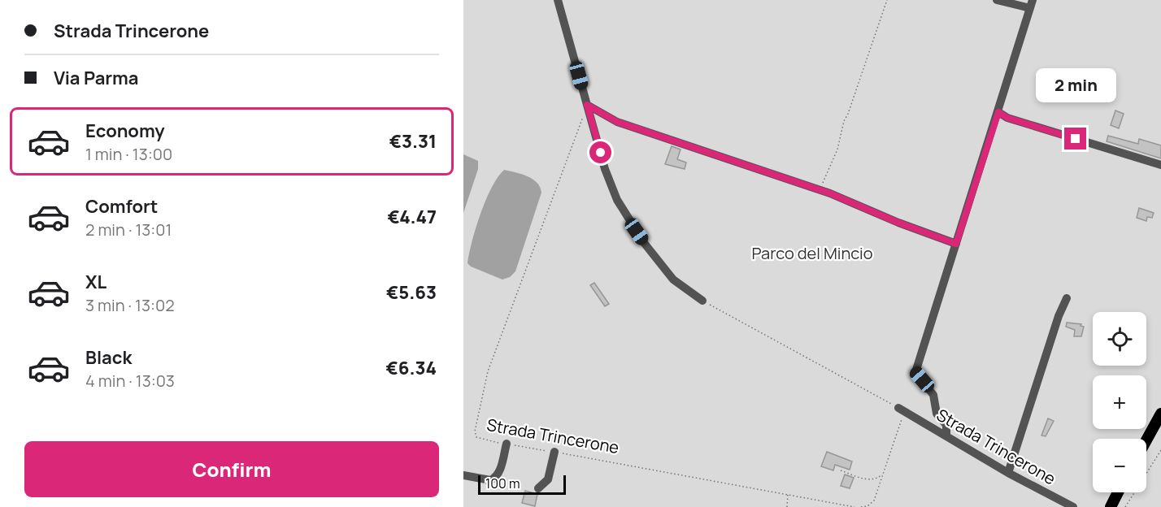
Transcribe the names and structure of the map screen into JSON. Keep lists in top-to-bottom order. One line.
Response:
{"streets":{"street":["Strada Trincerone"]},"parks":["Parco del Mincio"],"scale_bar":"100 m","page":{"banner":["Strada Trincerone","Via Parma"],"bubble":"2 min","list":[{"name":"Economy","note":"1 min · 13:00","value":"€3.31"},{"name":"Comfort","note":"2 min · 13:01","value":"€4.47"},{"name":"XL","note":"3 min · 13:02","value":"€5.63"},{"name":"Black","note":"4 min · 13:03","value":"€6.34"}],"map_buttons":["+","−"],"buttons":"Confirm","scale":"100 m"}}
